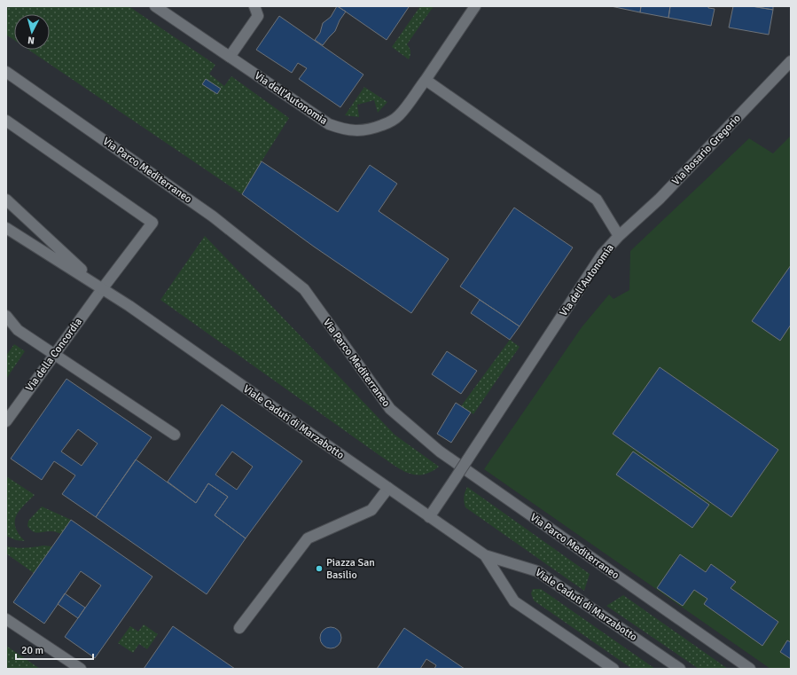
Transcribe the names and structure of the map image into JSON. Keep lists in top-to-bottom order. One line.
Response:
{"streets":{"street":["Via dell'Autonomia","Via Rosario Gregorio","Via Parco Mediterraneo","Via della Concordia","Viale Caduti di Marzabotto"]},"crossings":[["Via dell'Autonomia","Via Rosario Gregorio"],["Via dell'Autonomia","Viale Caduti di Marzabotto"],["Via della Concordia","Viale Caduti di Marzabotto"]],"places":["Piazza San Basilio"],"scale_bar":"20 m","north":"bottom"}
